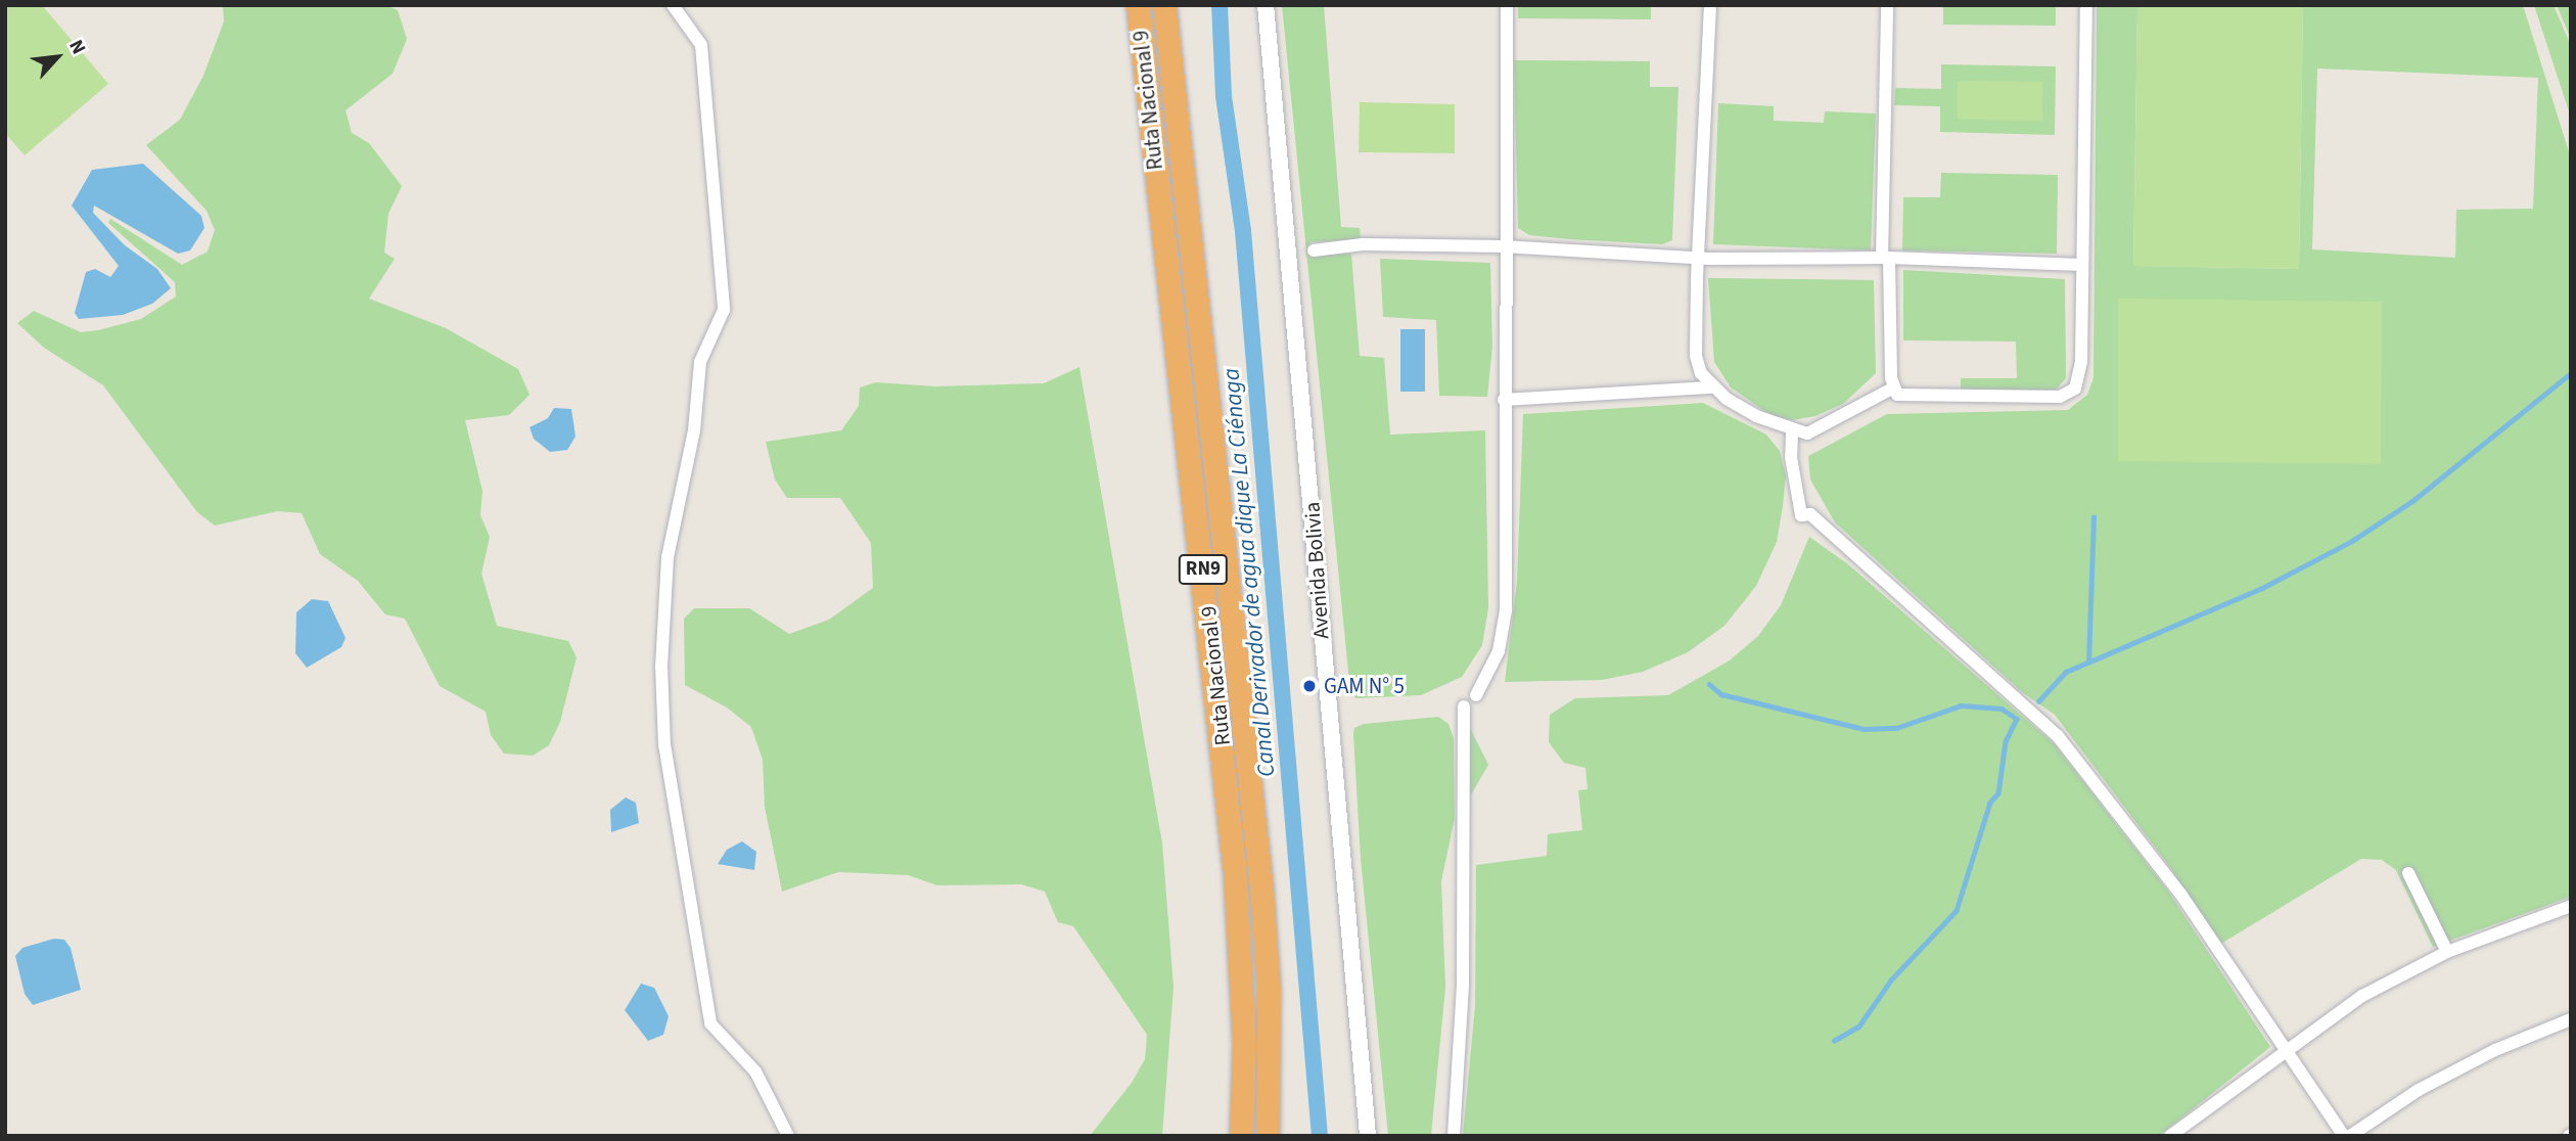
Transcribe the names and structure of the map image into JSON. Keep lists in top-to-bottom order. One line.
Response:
{"streets":{"highway":["Ruta Nacional 9","RN9"],"street":["Avenida Bolivia"]},"water":["Canal Derivador de agua dique La Ciénaga"],"places":["GAM N° 5"],"north":"top right"}
